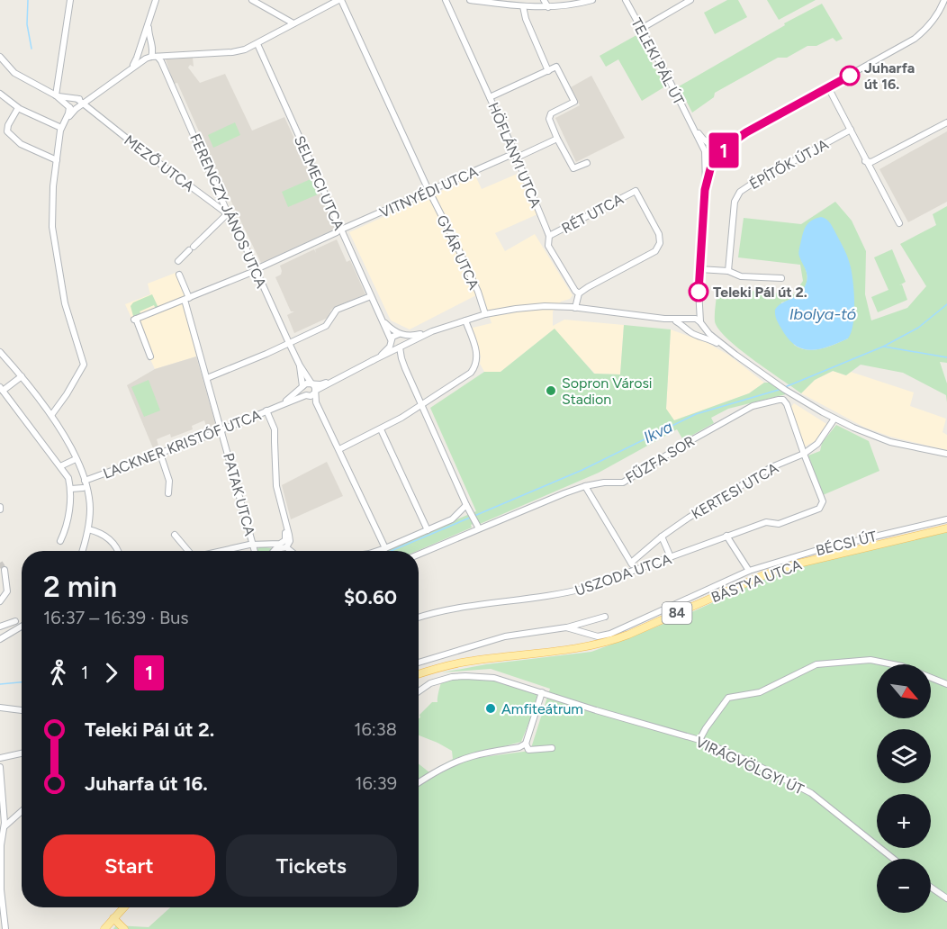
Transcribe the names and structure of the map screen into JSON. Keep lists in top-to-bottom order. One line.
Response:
{"streets":{"main road":["BÁSTYA UTCA","84"],"street":["TELEKI PÁL ÚT","HÖFLÁNYI UTCA","MEZŐ UTCA","ÉPÍTŐK ÚTJA","SELMECI UTCA","VITNYÉDI UTCA","FERENCZY JÁNOS UTCA","RÉT UTCA","GYÁR UTCA","LACKNER KRISTÓF UTCA","FŰZFA SOR","KERTESI UTCA","PATAK UTCA","BÉCSI ÚT","USZODA UTCA","VIRÁGVÖLGYI ÚT"]},"crossings":[["HÖFLÁNYI UTCA","VITNYÉDI UTCA"],["HÖFLÁNYI UTCA","RÉT UTCA"],["MEZŐ UTCA","FERENCZY JÁNOS UTCA"],["SELMECI UTCA","VITNYÉDI UTCA"],["SELMECI UTCA","LACKNER KRISTÓF UTCA"],["SELMECI UTCA","FŰZFA SOR"],["VITNYÉDI UTCA","FERENCZY JÁNOS UTCA"],["VITNYÉDI UTCA","GYÁR UTCA"],["VITNYÉDI UTCA","PATAK UTCA"],["FERENCZY JÁNOS UTCA","LACKNER KRISTÓF UTCA"],["GYÁR UTCA","LACKNER KRISTÓF UTCA"],["LACKNER KRISTÓF UTCA","KERTESI UTCA"],["LACKNER KRISTÓF UTCA","PATAK UTCA"],["FŰZFA SOR","KERTESI UTCA"],["FŰZFA SOR","USZODA UTCA"],["KERTESI UTCA","USZODA UTCA"]],"water":["Ibolya-tó","Ikva"],"places":["Juharfa út 16.","Teleki Pál út 2.","Sopron Városi Stadion","Amfiteátrum"],"lines":["bus line 1"],"north":"bottom right","page":{"on_map":"1","heading":["2 min","16:37 – 16:39 · Bus","$0.60"],"legs":["1","1"],"map_buttons":["+","−"],"list":[{"name":"Teleki Pál út 2.","value":"16:38"},{"name":"Juharfa út 16.","value":"16:39"}],"buttons":["Start","Tickets"]}}
